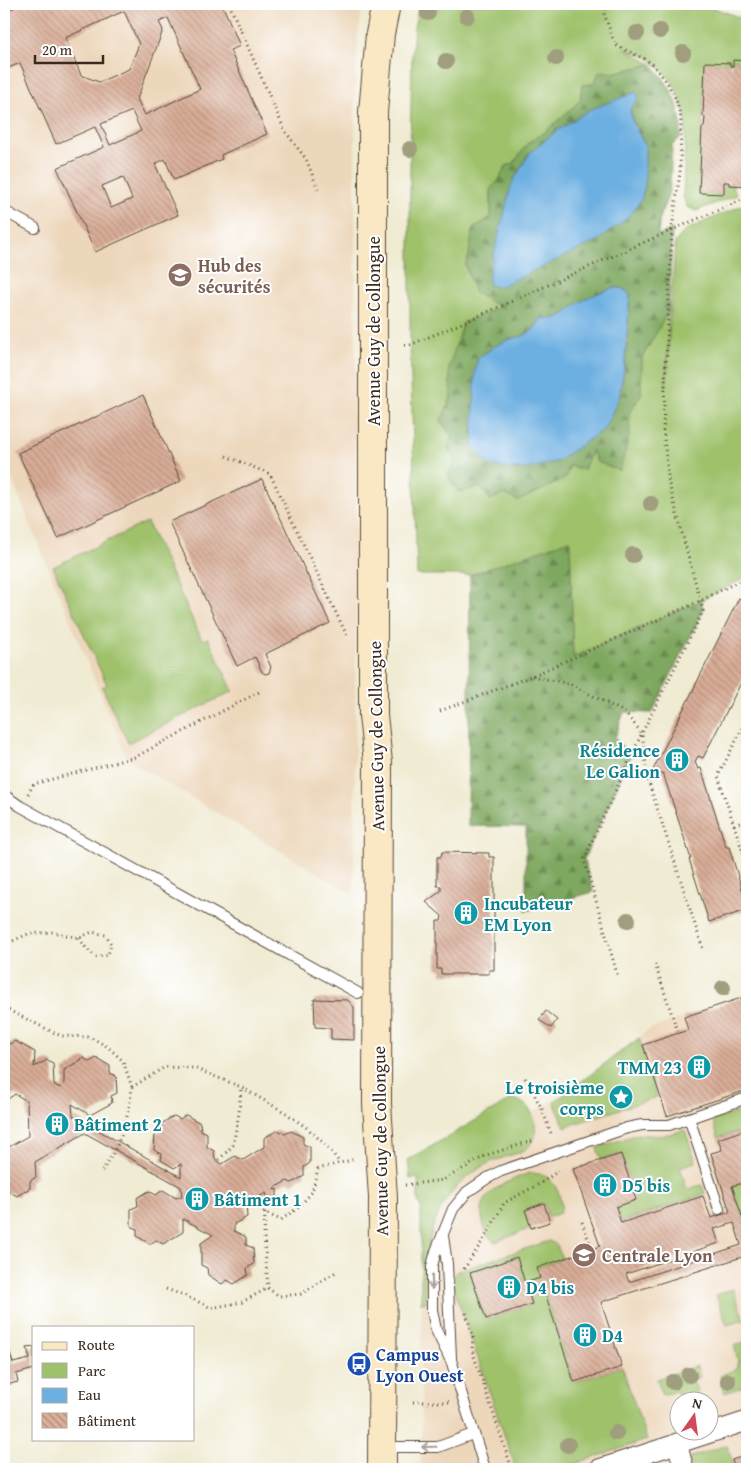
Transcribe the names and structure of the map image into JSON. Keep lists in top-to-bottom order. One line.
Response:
{"streets":{"main road":["Avenue Guy de Collongue"]},"places":{"school or university":["Hub des sécurités","Centrale Lyon"],"building":["Résidence Le Galion","Incubateur EM Lyon","TMM 23","Bâtiment 2","D5 bis","Bâtiment 1","D4 bis","D4"],"place":["Le troisième corps"],"bus stop":["Campus Lyon Ouest"]},"legend":["Route","Parc","Eau","Bâtiment"],"scale_bar":"20 m","north":"top"}
